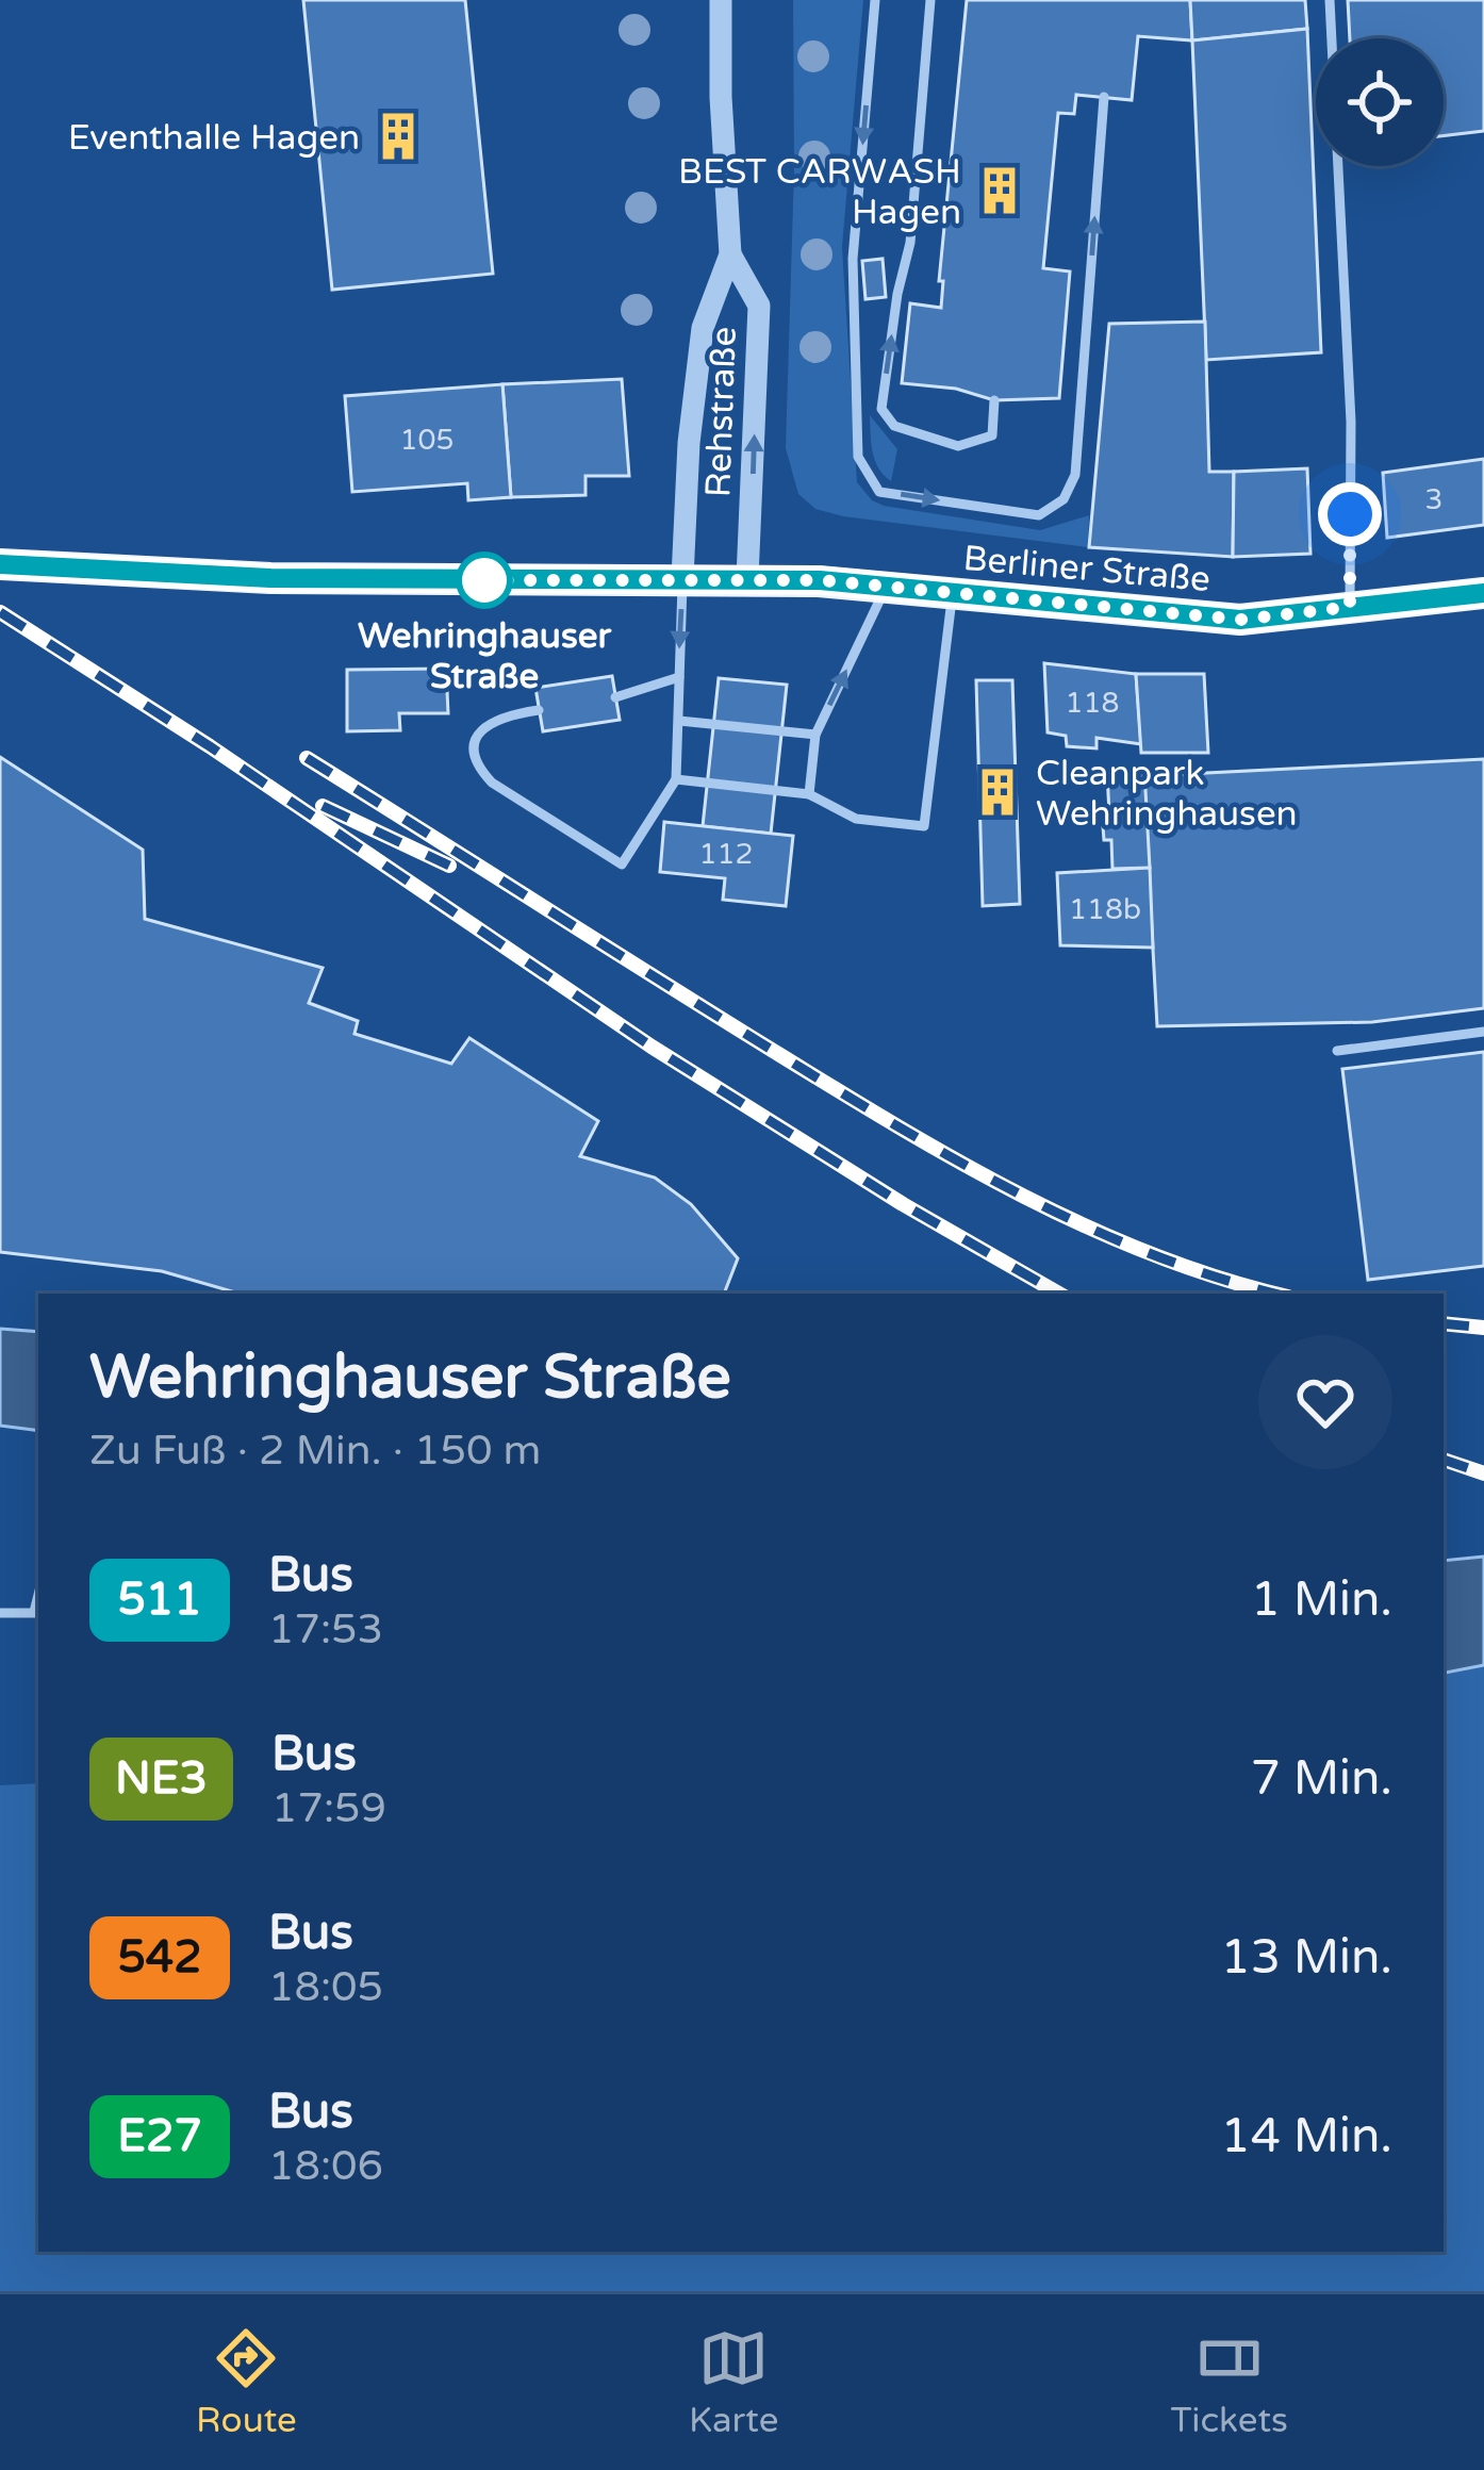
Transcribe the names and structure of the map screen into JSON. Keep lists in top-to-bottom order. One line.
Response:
{"streets":{"main road":["Berliner Straße"],"street":["Rehstraße"]},"crossings":[["Rehstraße","Berliner Straße"]],"places":{"building":["Eventhalle Hagen","BEST CARWASH Hagen","Cleanpark Wehringhausen"],"other":["Wehringhauser Straße"]},"lines":["bus line 511"],"house_numbers":["105","3","118","112","118b"],"page":{"heading":["Wehringhauser Straße","Zu Fuß · 2 Min. · 150 m"],"list":[{"mark":"511","name":"Bus","note":"17:53","value":"1 Min."},{"mark":"NE3","name":"Bus","note":"17:59","value":"7 Min."},{"mark":"542","name":"Bus","note":"18:05","value":"13 Min."},{"mark":"E27","name":"Bus","note":"18:06","value":"14 Min."}],"tabs":["Route","Karte","Tickets"]}}
